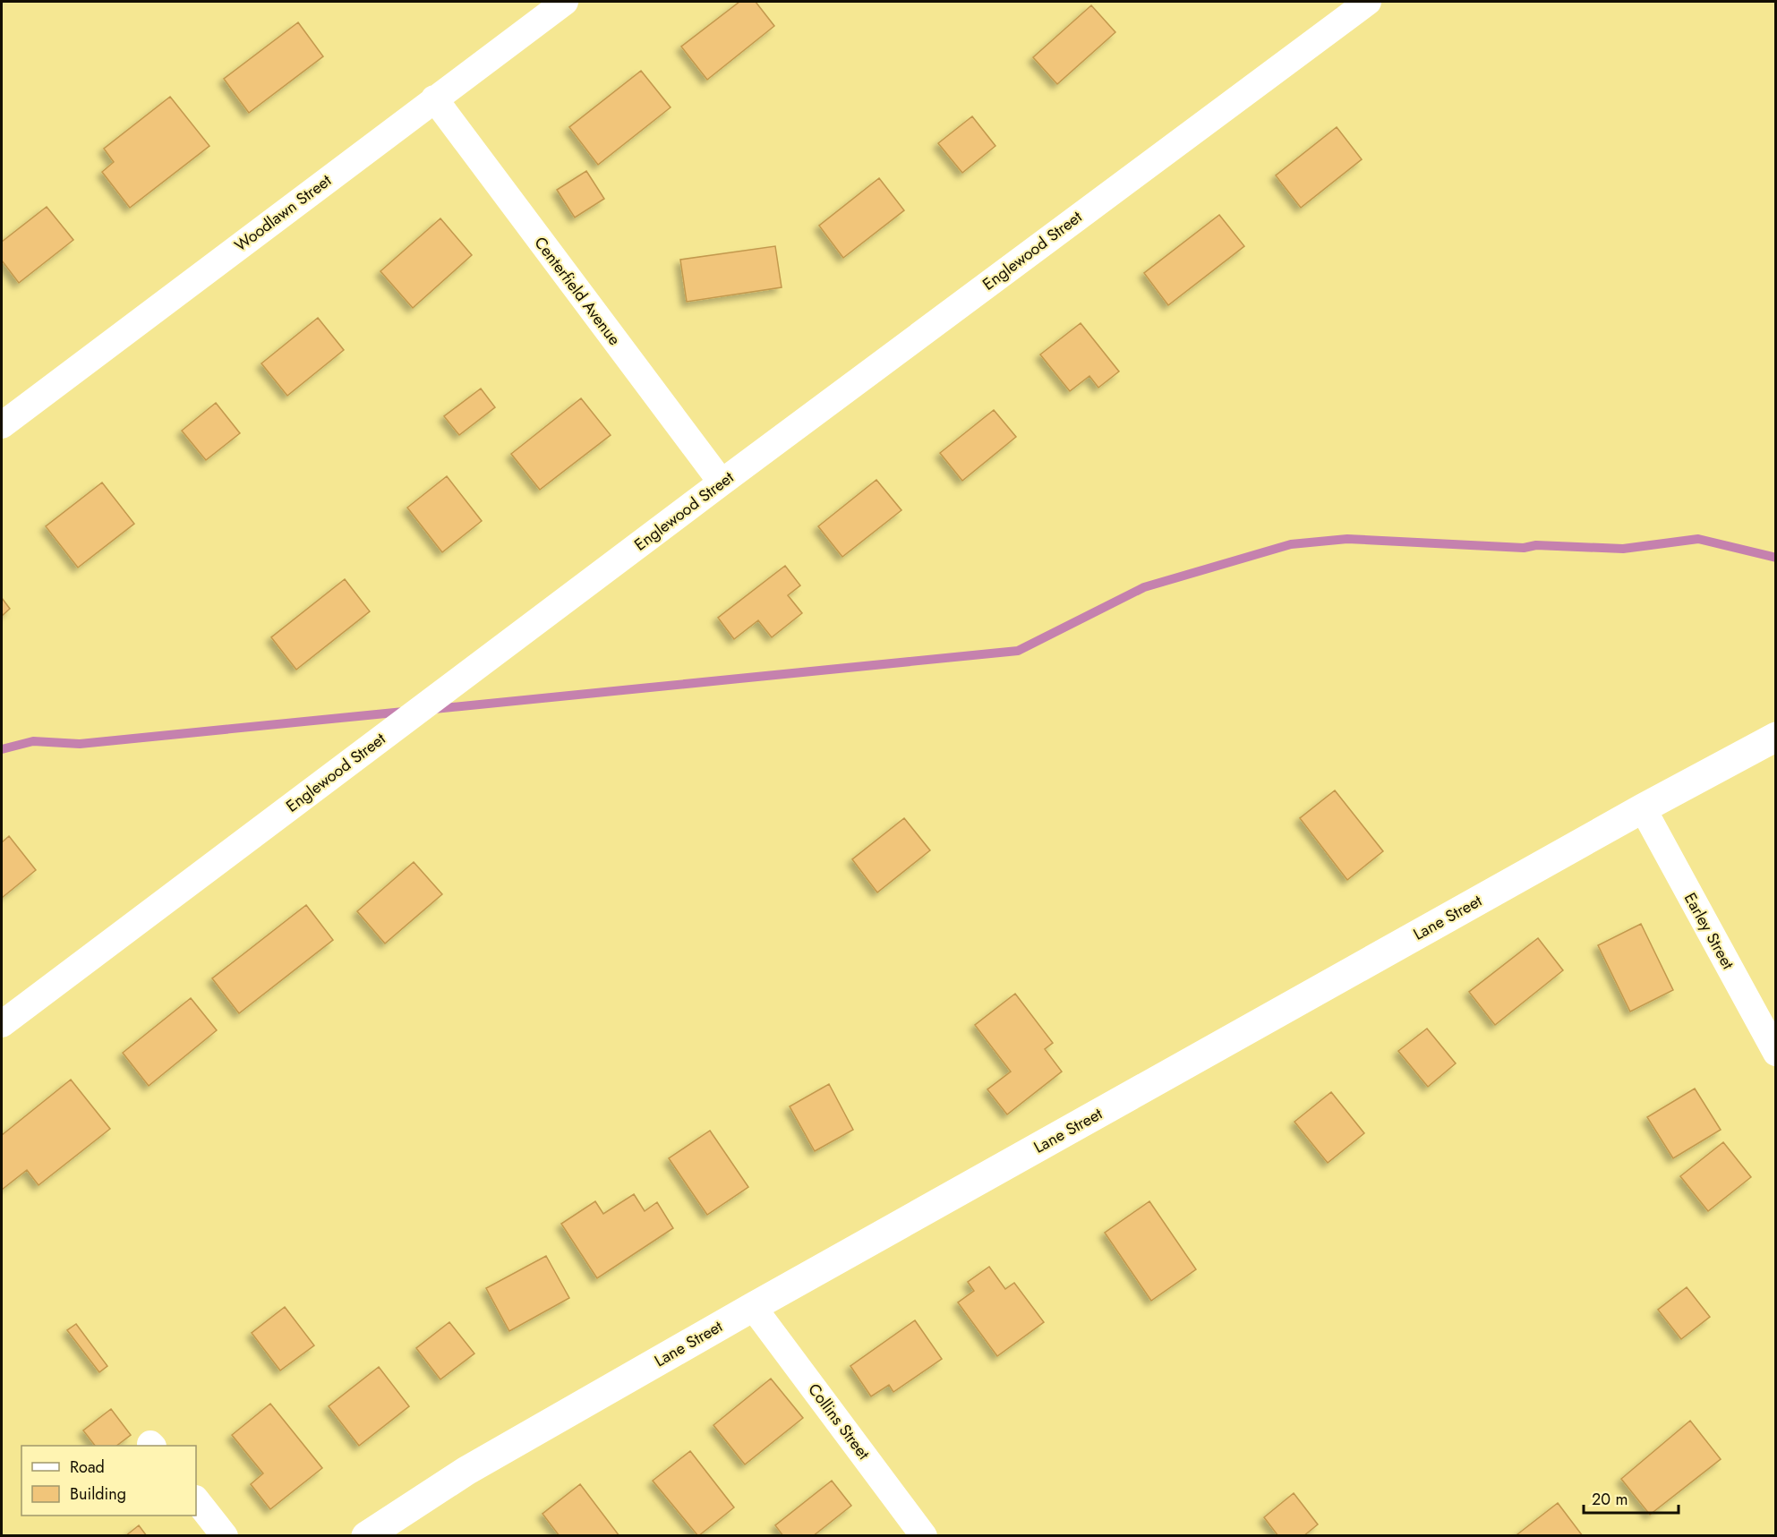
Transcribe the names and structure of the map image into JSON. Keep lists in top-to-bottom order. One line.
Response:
{"streets":{"main road":["Lane Street"],"street":["Woodlawn Street","Englewood Street","Centerfield Avenue","Earley Street","Collins Street"]},"crossings":[["Woodlawn Street","Centerfield Avenue"],["Englewood Street","Centerfield Avenue"],["Lane Street","Earley Street"],["Lane Street","Collins Street"]],"legend":["Road","Building"],"scale_bar":"20 m"}
